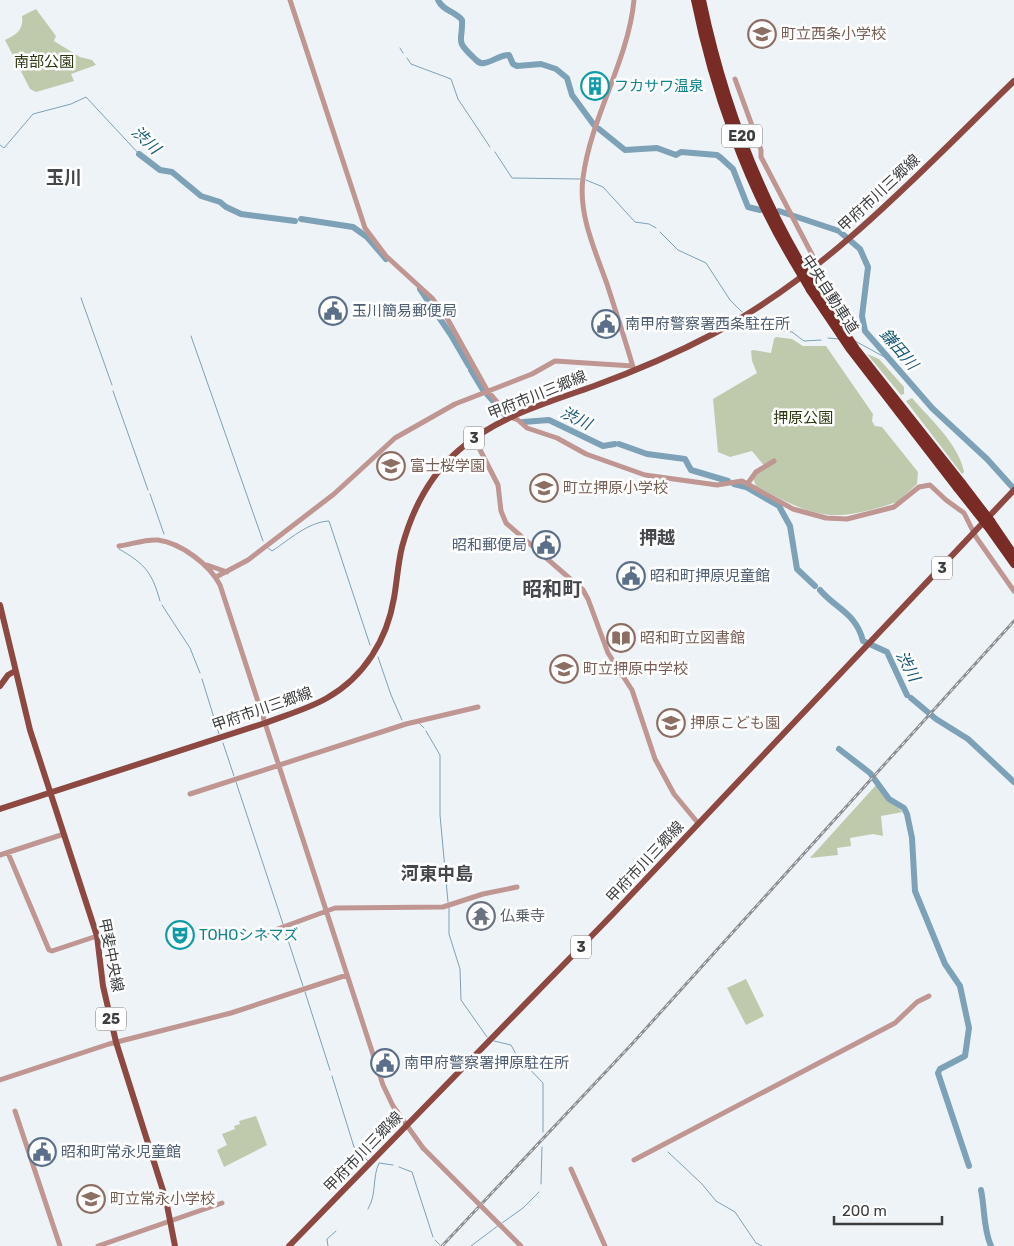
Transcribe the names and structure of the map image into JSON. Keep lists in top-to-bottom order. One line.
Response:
{"streets":{"highway":["E20","中央自動車道"],"main road":["甲府市川三郷線","3","甲斐中央線","25"]},"crossings":[["甲府市川三郷線","甲斐中央線"]],"districts":["玉川","押越","昭和町","河東中島"],"water":["渋川","鎌田川"],"parks":["南部公園","押原公園"],"places":{"school or university":["町立西条小学校","富士桜学園","町立押原小学校","町立押原中学校","押原こども園","町立常永小学校"],"building":["フカサワ温泉"],"public building":["玉川簡易郵便局","南甲府警察署西条駐在所","昭和郵便局","昭和町押原児童館","南甲府警察署押原駐在所","昭和町常永児童館"],"library":["昭和町立図書館"],"temple":["仏乗寺"],"theatre":["TOHOシネマズ"]},"scale_bar":"200 m"}
